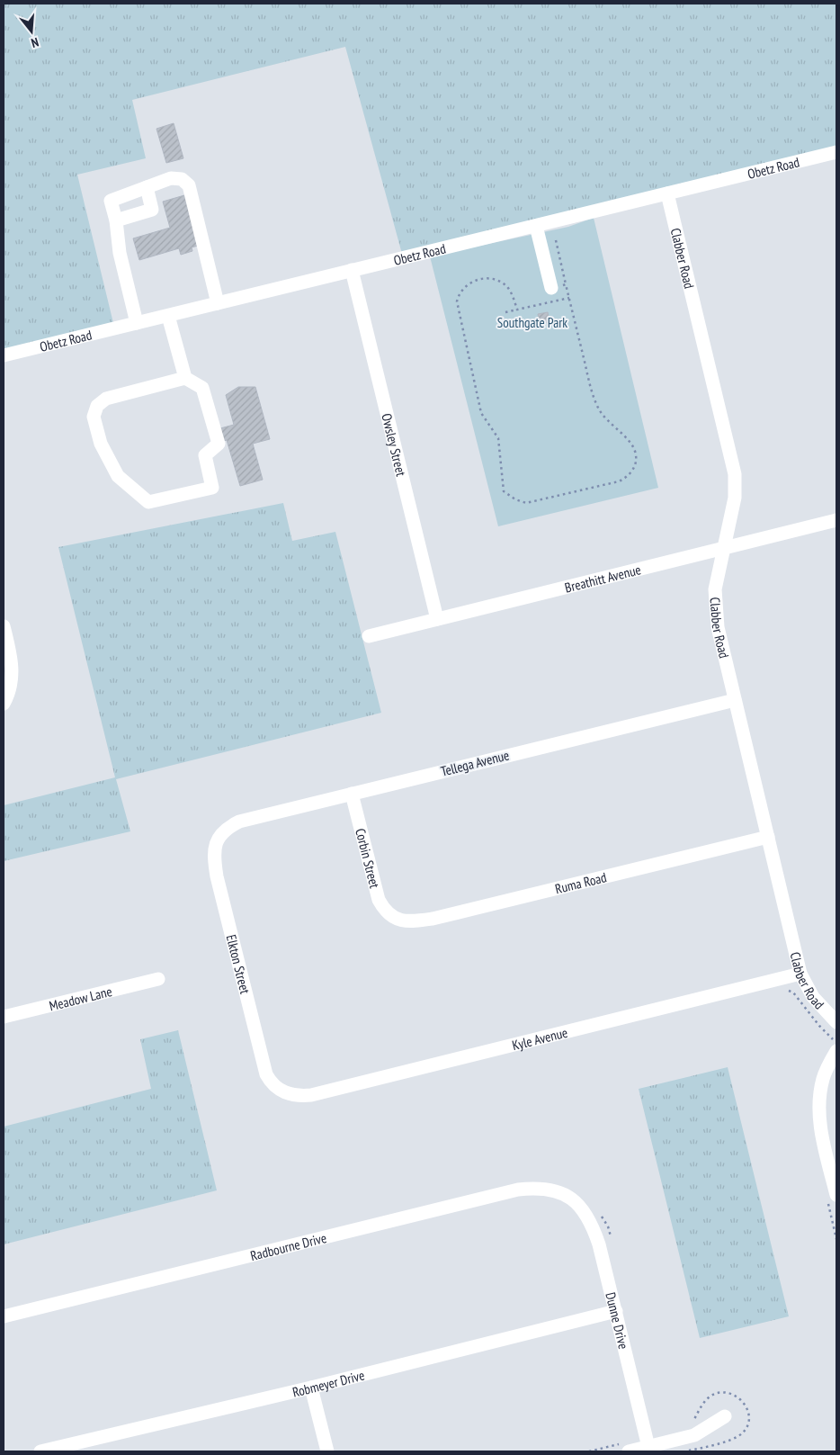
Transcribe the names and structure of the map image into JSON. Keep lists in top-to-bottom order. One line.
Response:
{"streets":{"street":["Obetz Road","Clabber Road","Owsley Street","Breathitt Avenue","Tellega Avenue","Corbin Street","Ruma Road","Elkton Street","Meadow Lane","Kyle Avenue","Radbourne Drive","Dunne Drive","Robmeyer Drive"]},"crossings":[["Obetz Road","Clabber Road"],["Obetz Road","Owsley Street"],["Clabber Road","Breathitt Avenue"],["Clabber Road","Tellega Avenue"],["Clabber Road","Ruma Road"],["Clabber Road","Kyle Avenue"],["Owsley Street","Breathitt Avenue"],["Tellega Avenue","Corbin Street"],["Tellega Avenue","Elkton Street"],["Corbin Street","Ruma Road"],["Elkton Street","Kyle Avenue"],["Radbourne Drive","Dunne Drive"],["Dunne Drive","Robmeyer Drive"]],"parks":["Southgate Park"],"north":"bottom"}
